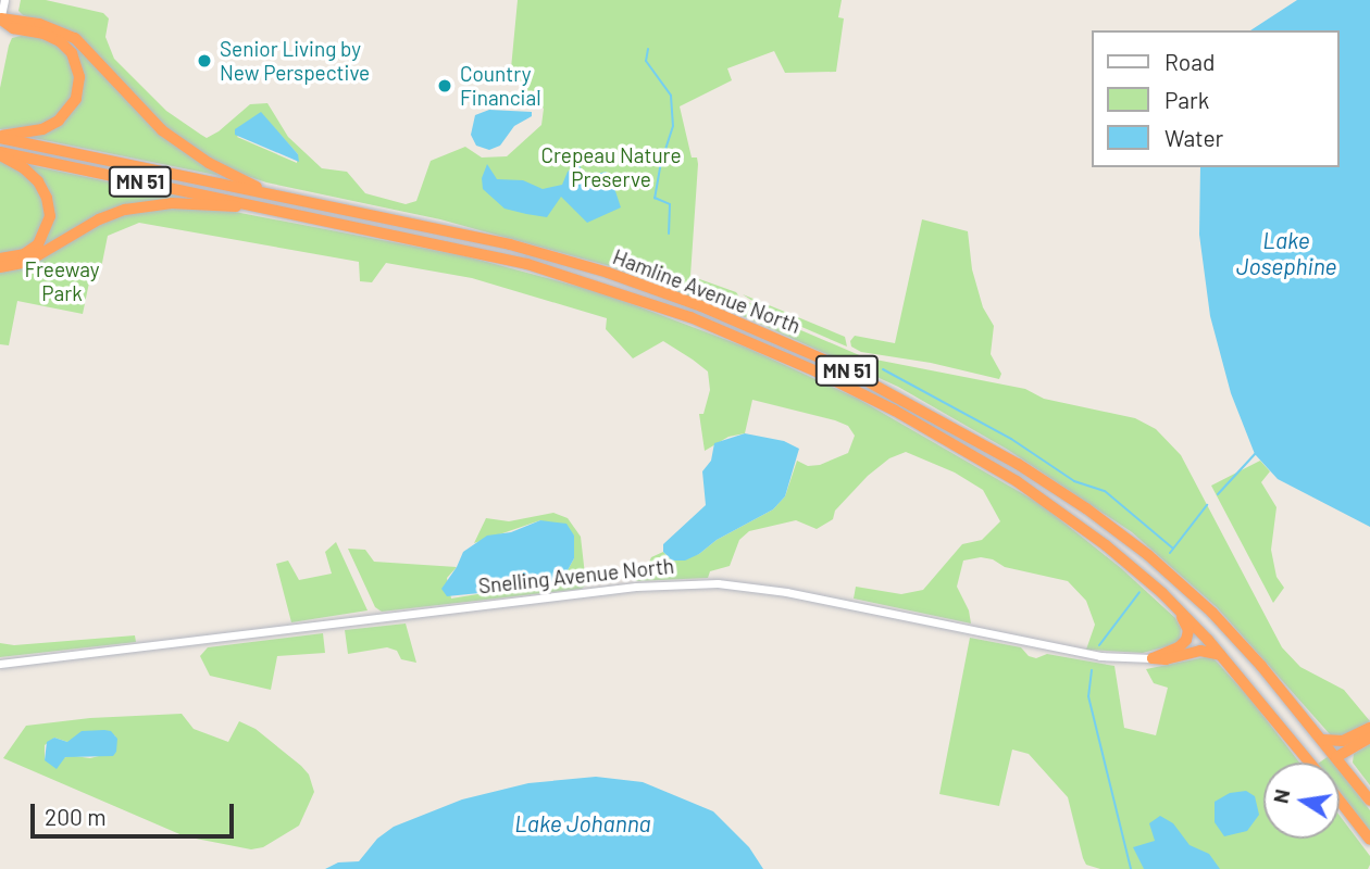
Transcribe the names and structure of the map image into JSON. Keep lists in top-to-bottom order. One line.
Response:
{"streets":{"highway":["MN 51","Hamline Avenue North"],"street":["Snelling Avenue North"]},"crossings":[["MN 51","Hamline Avenue North"]],"water":["Lake Josephine","Lake Johanna"],"parks":["Crepeau Nature Preserve","Freeway Park"],"places":["Senior Living by New Perspective","Country Financial"],"legend":["Road","Park","Water"],"scale_bar":"200 m","north":"left"}
